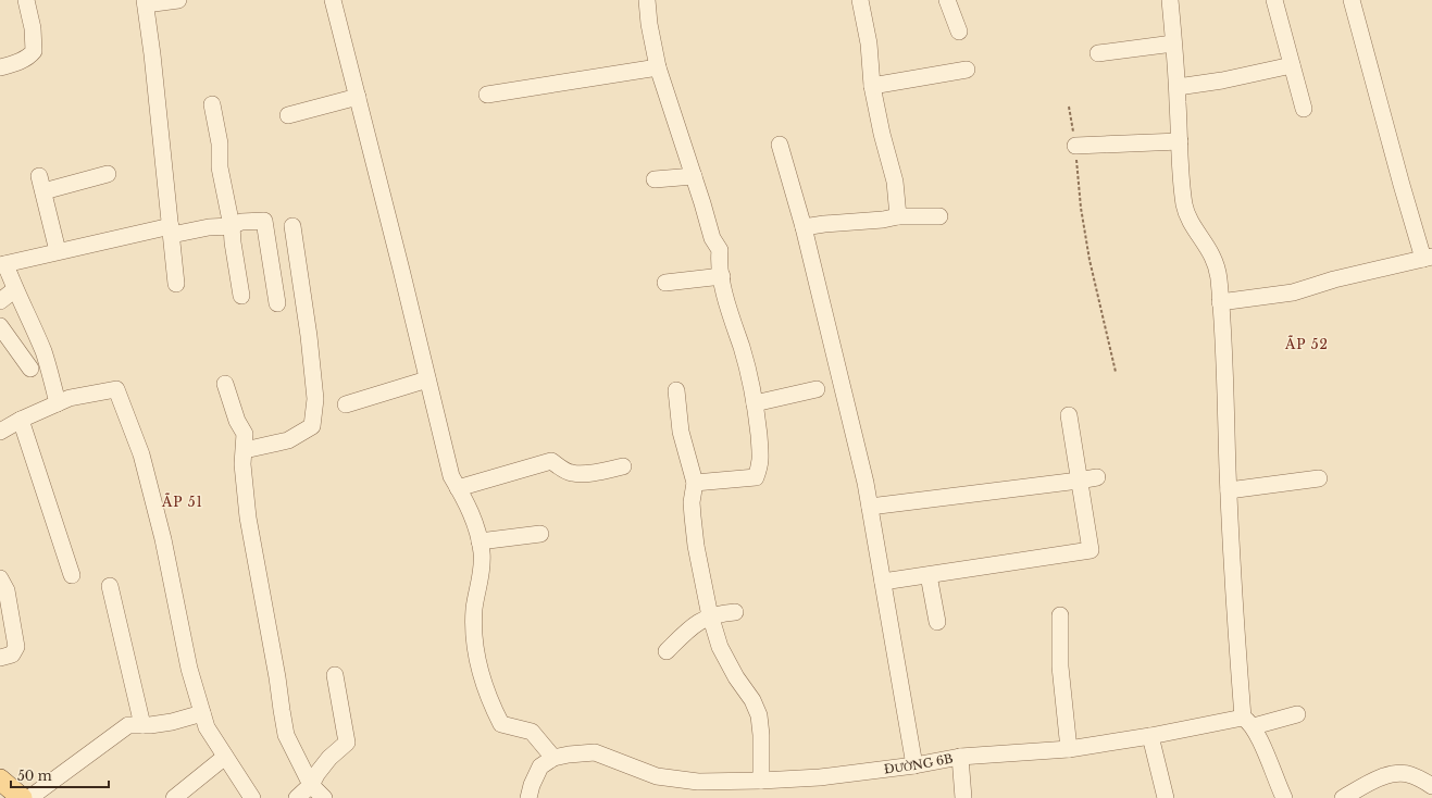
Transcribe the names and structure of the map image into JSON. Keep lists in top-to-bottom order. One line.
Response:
{"streets":{"street":["ĐƯỜNG 6B"]},"districts":["ẤP 52","ẤP 51"],"scale_bar":"50 m"}
